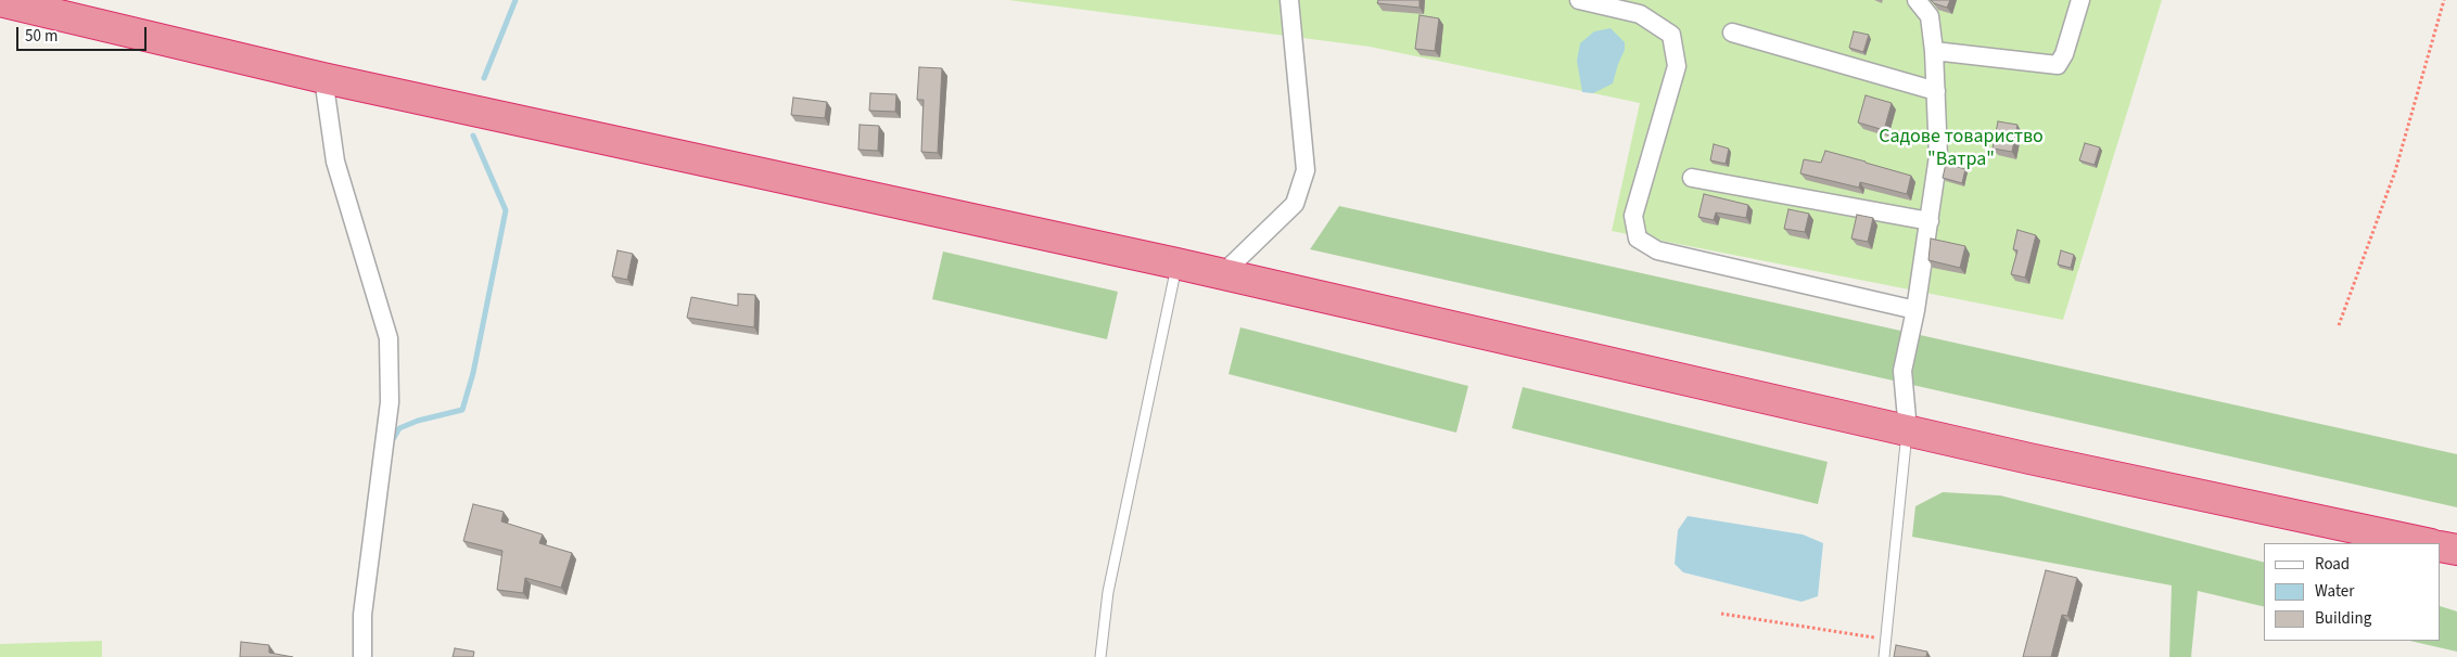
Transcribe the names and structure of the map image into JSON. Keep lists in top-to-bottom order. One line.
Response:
{"parks":["Садове товариство \"Ватра\""],"legend":["Road","Water","Building"],"scale_bar":"50 m"}
